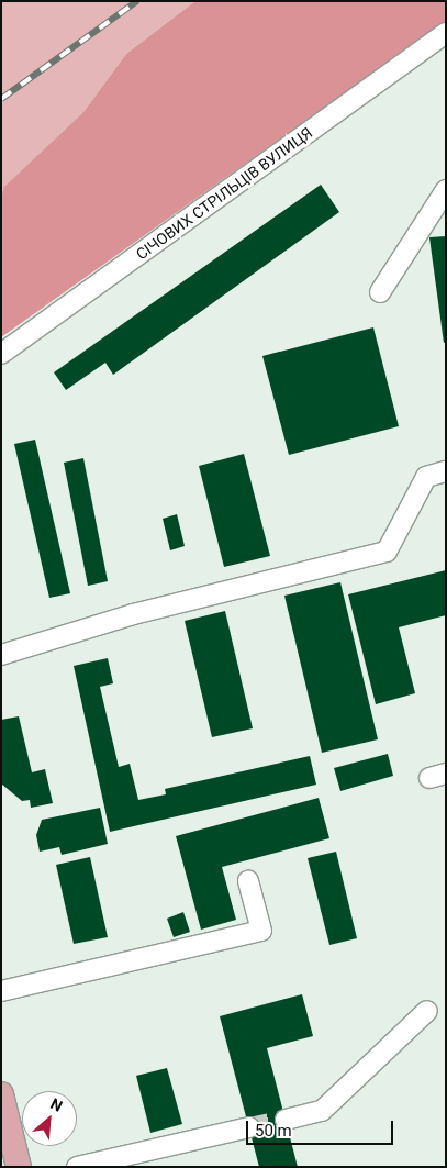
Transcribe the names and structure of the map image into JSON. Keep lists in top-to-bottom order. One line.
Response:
{"streets":{"street":["СІЧОВИХ СТРІЛЬЦІВ ВУЛИЦЯ"]},"scale_bar":"50 m","north":"top right"}
